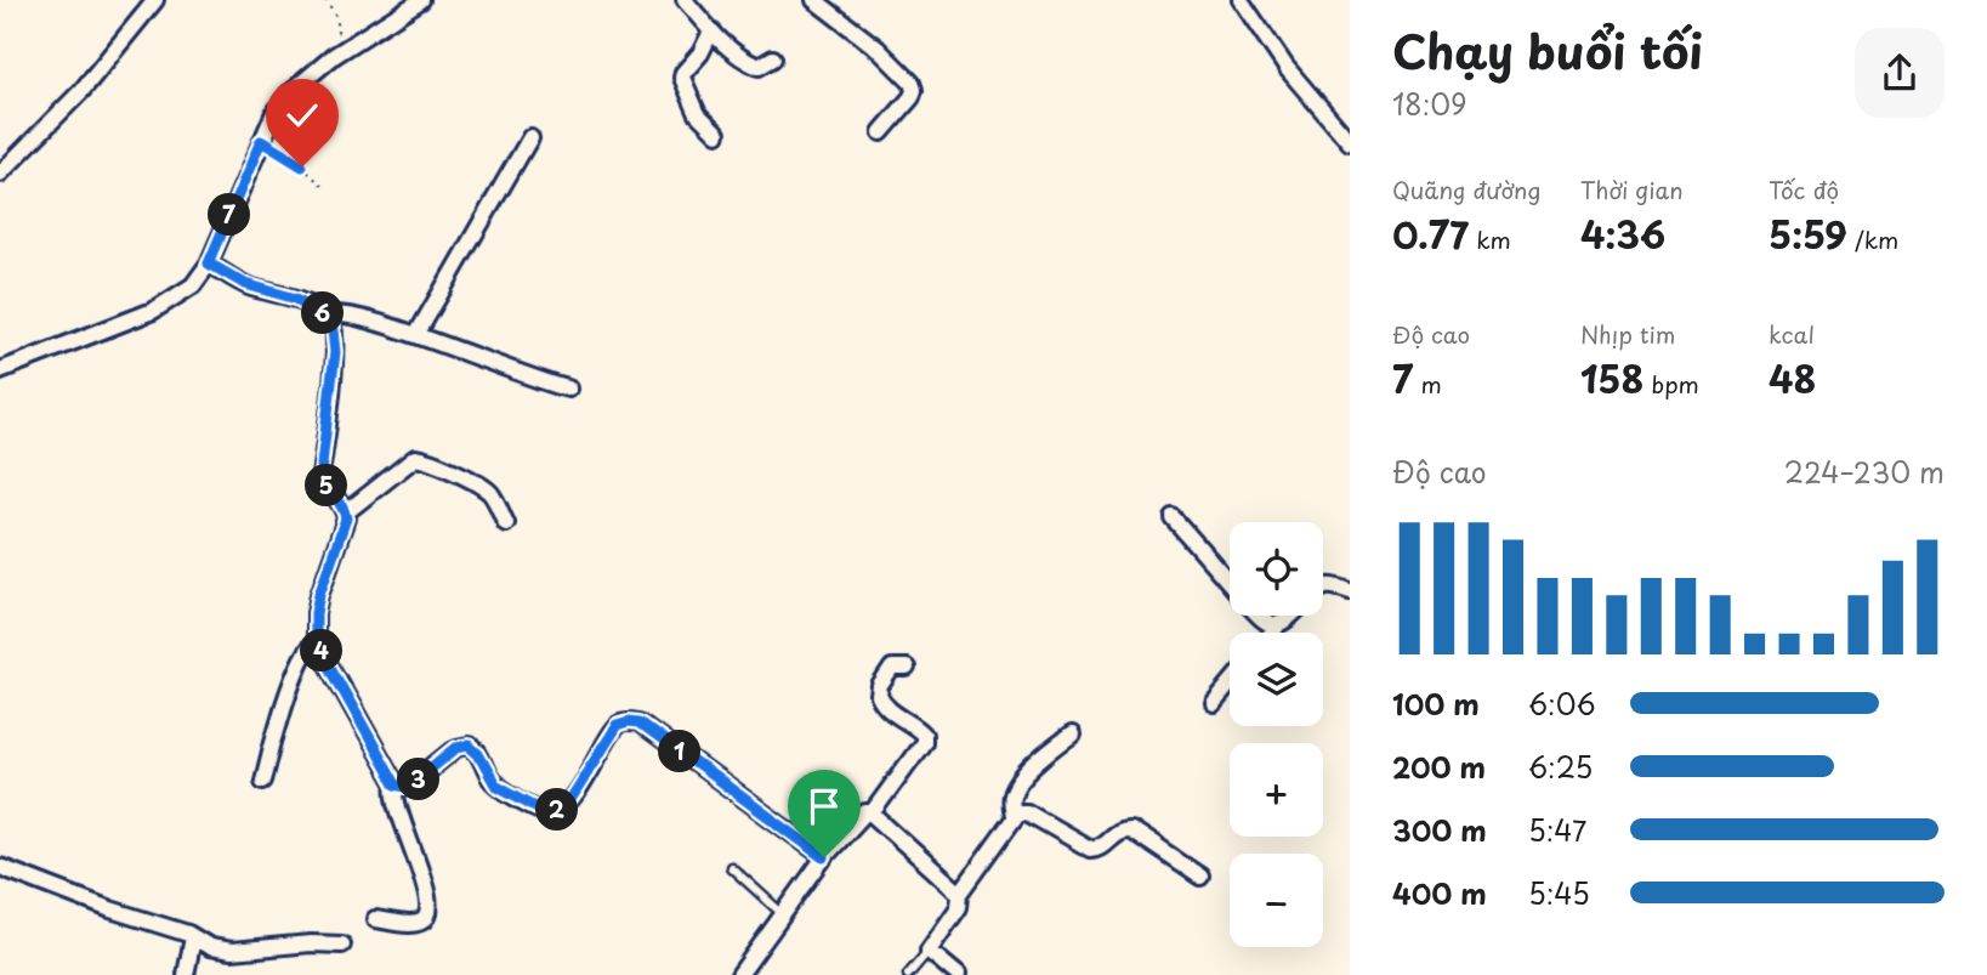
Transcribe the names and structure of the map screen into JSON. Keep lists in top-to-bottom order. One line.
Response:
{"page":{"heading":["Chạy buổi tối","18:09"],"stats":[["Quãng đường","0.77 km"],["Thời gian","4:36"],["Tốc độ","5:59 /km"],["Độ cao","7 m"],["Nhịp tim","158 bpm"],["kcal","48"]],"pins":["7","6","5","4","1","3","2"],"chart":["Độ cao","224–230 m"],"map_buttons":["+","−"],"list":[{"name":"100 m","note":"6:06"},{"name":"200 m","note":"6:25"},{"name":"300 m","note":"5:47"},{"name":"400 m","note":"5:45"}]}}
